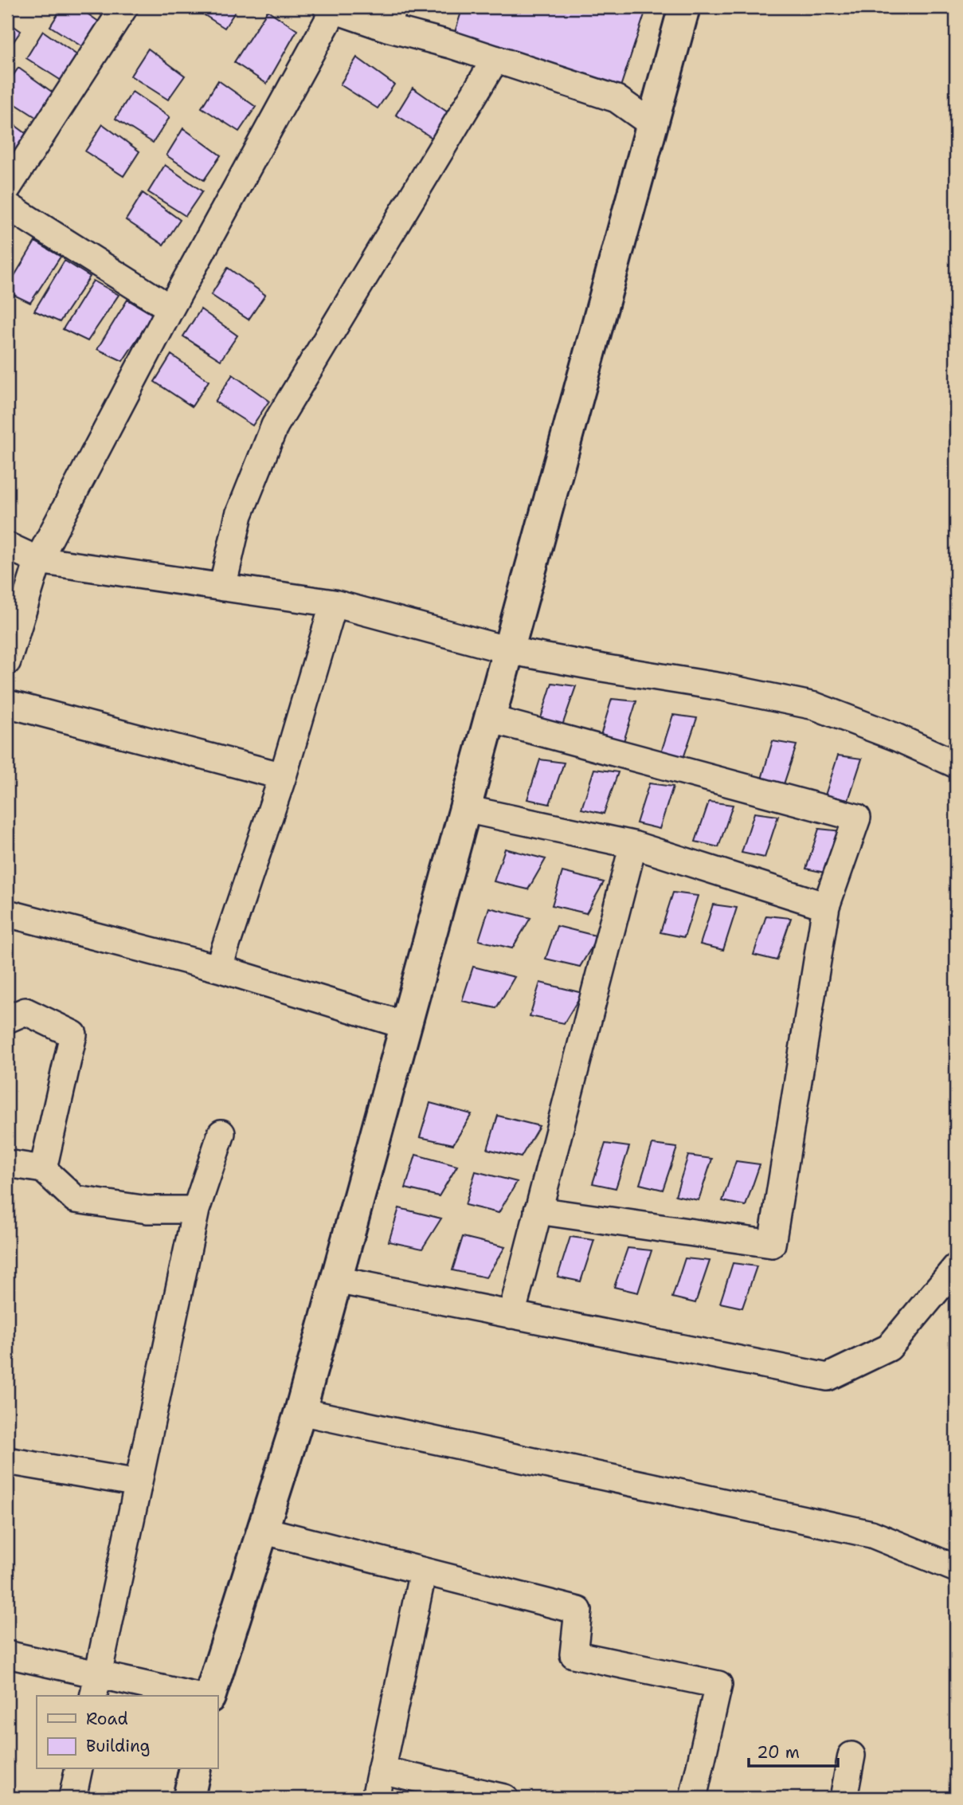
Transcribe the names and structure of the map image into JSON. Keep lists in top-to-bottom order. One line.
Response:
{"legend":["Road","Building"],"scale_bar":"20 m"}
